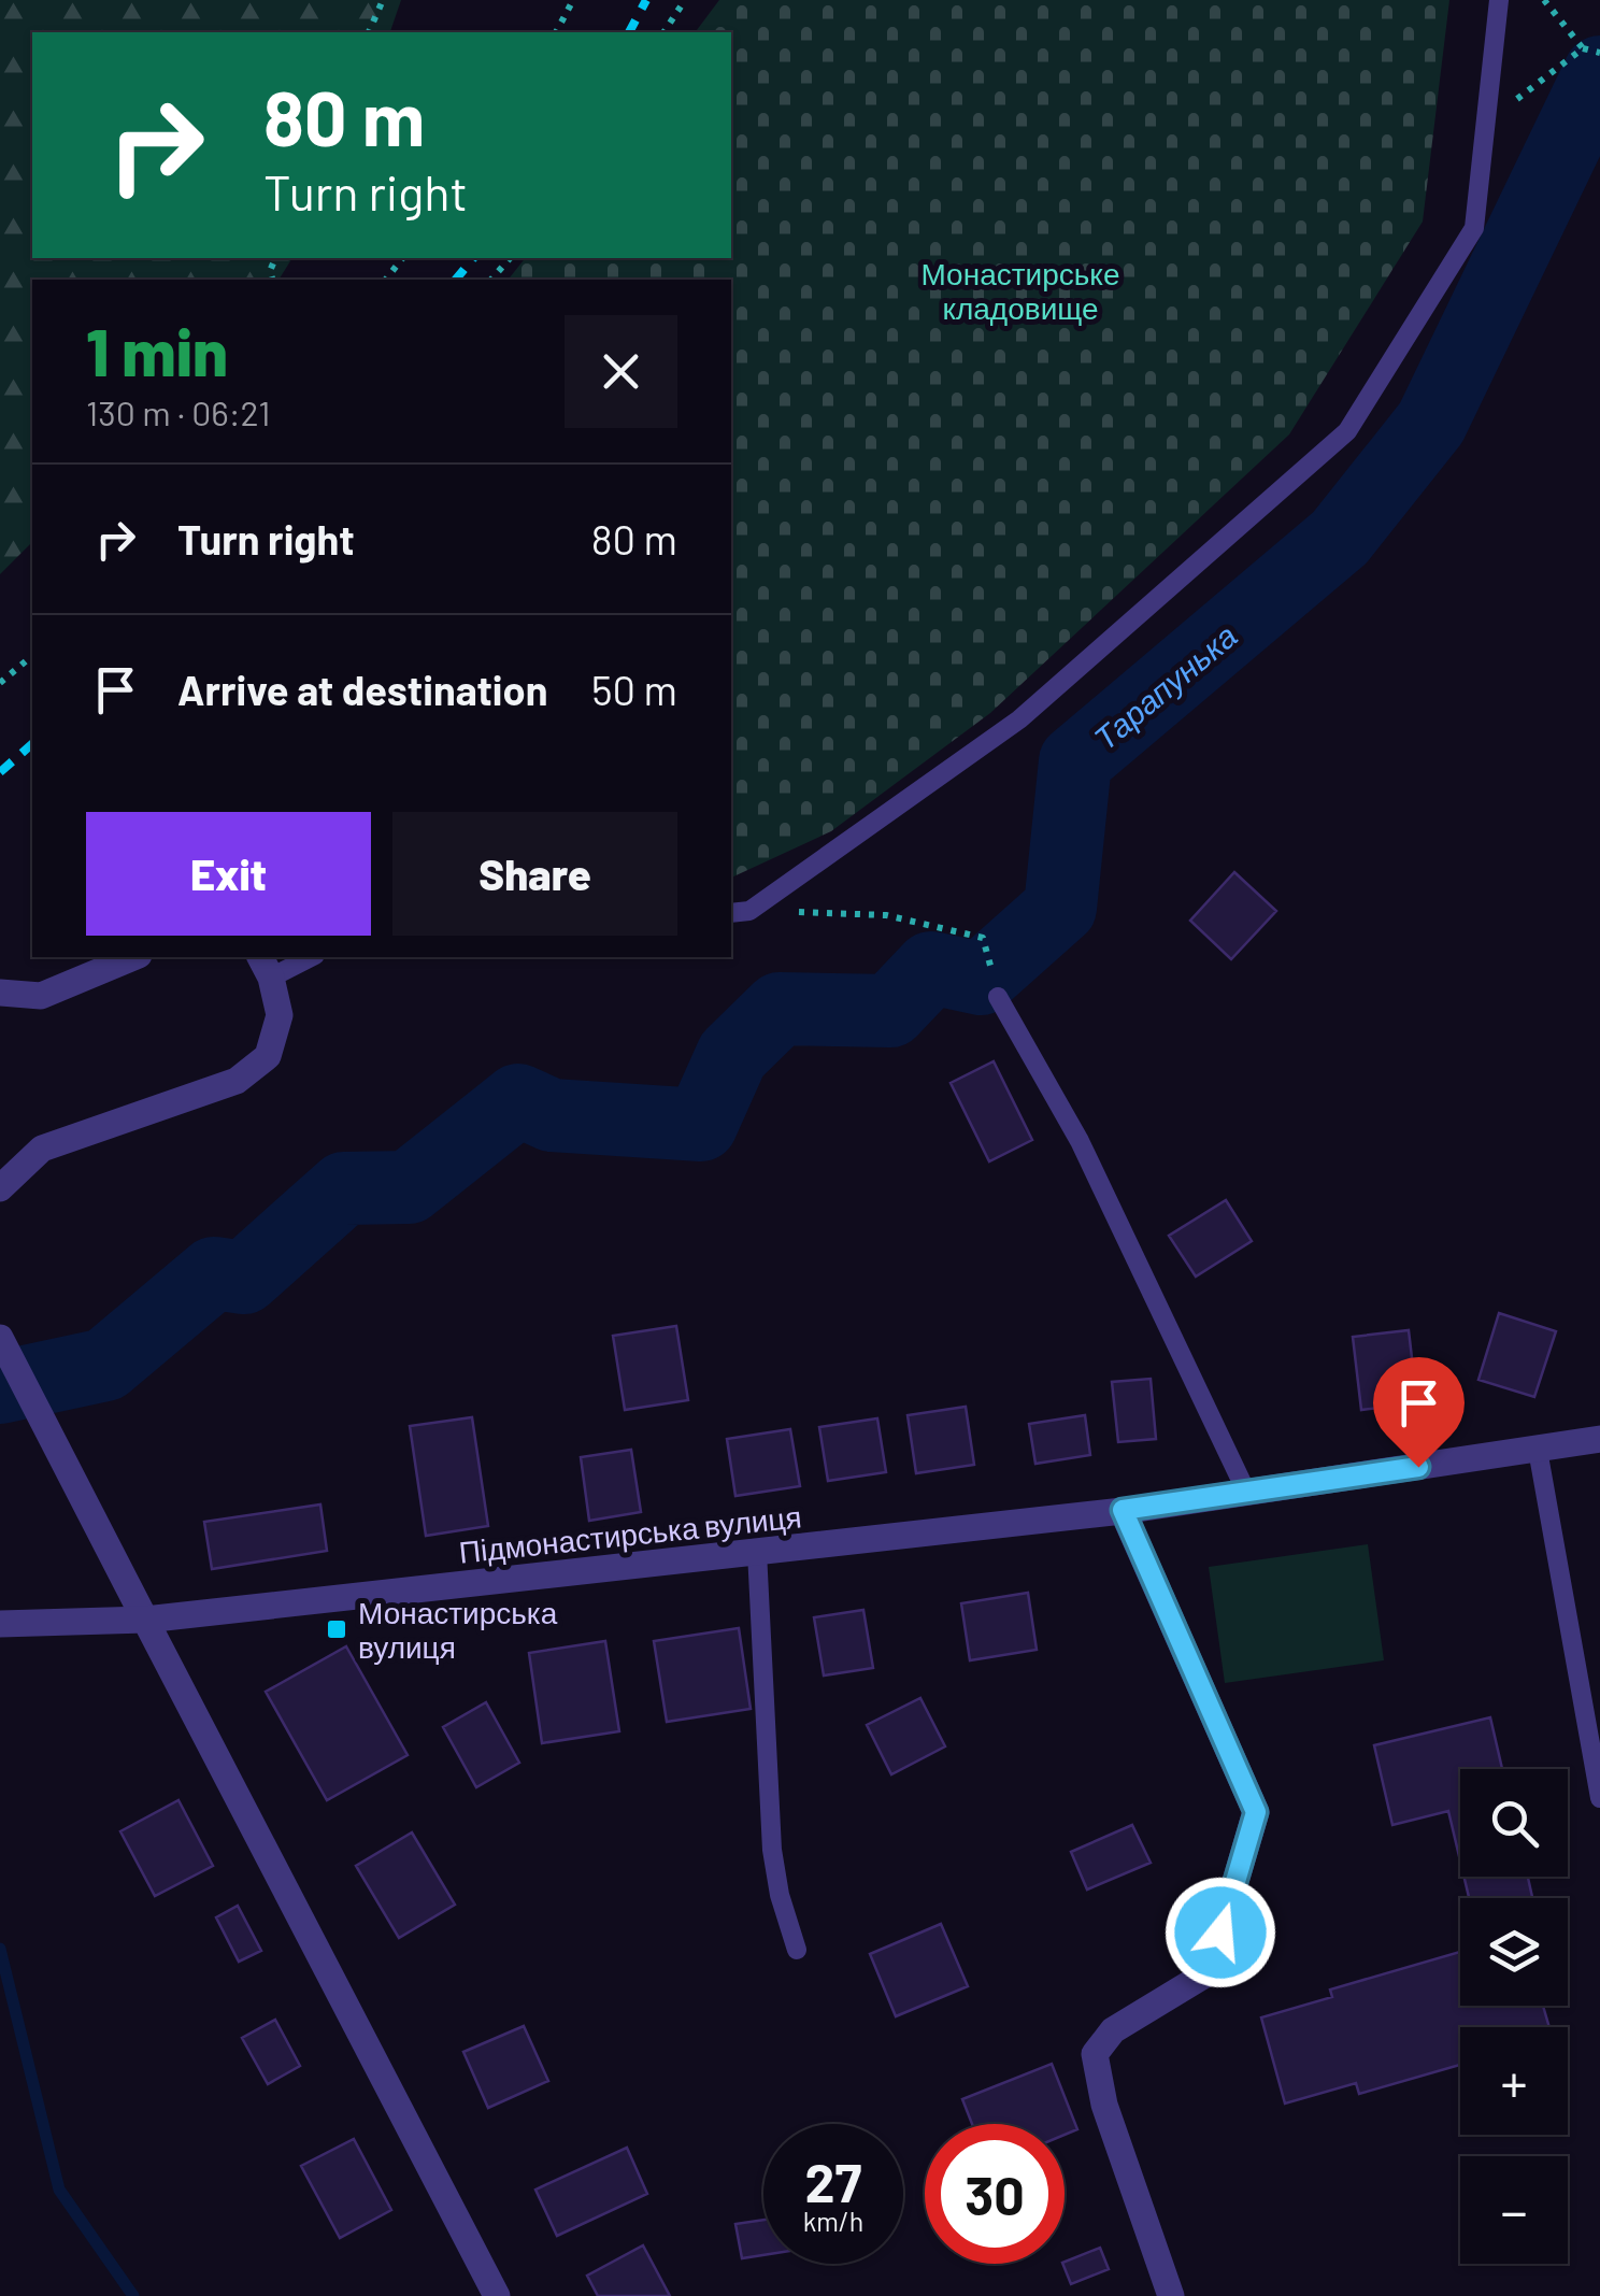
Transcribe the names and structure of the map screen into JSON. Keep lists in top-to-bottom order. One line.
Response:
{"streets":{"street":["Підмонастирська вулиця"]},"water":["Тарапунька"],"parks":["Монастирське кладовище"],"places":{"transit":["Монастирська вулиця"]},"page":{"turn":["80 m","Turn right"],"heading":["1 min","130 m · 06:21"],"list":[{"name":"Turn right","value":"80 m"},{"name":"Arrive at destination","value":"50 m"}],"buttons":["Exit","Share"],"map_buttons":["+","−"],"speed":"27 km/h","limit":"30"}}
